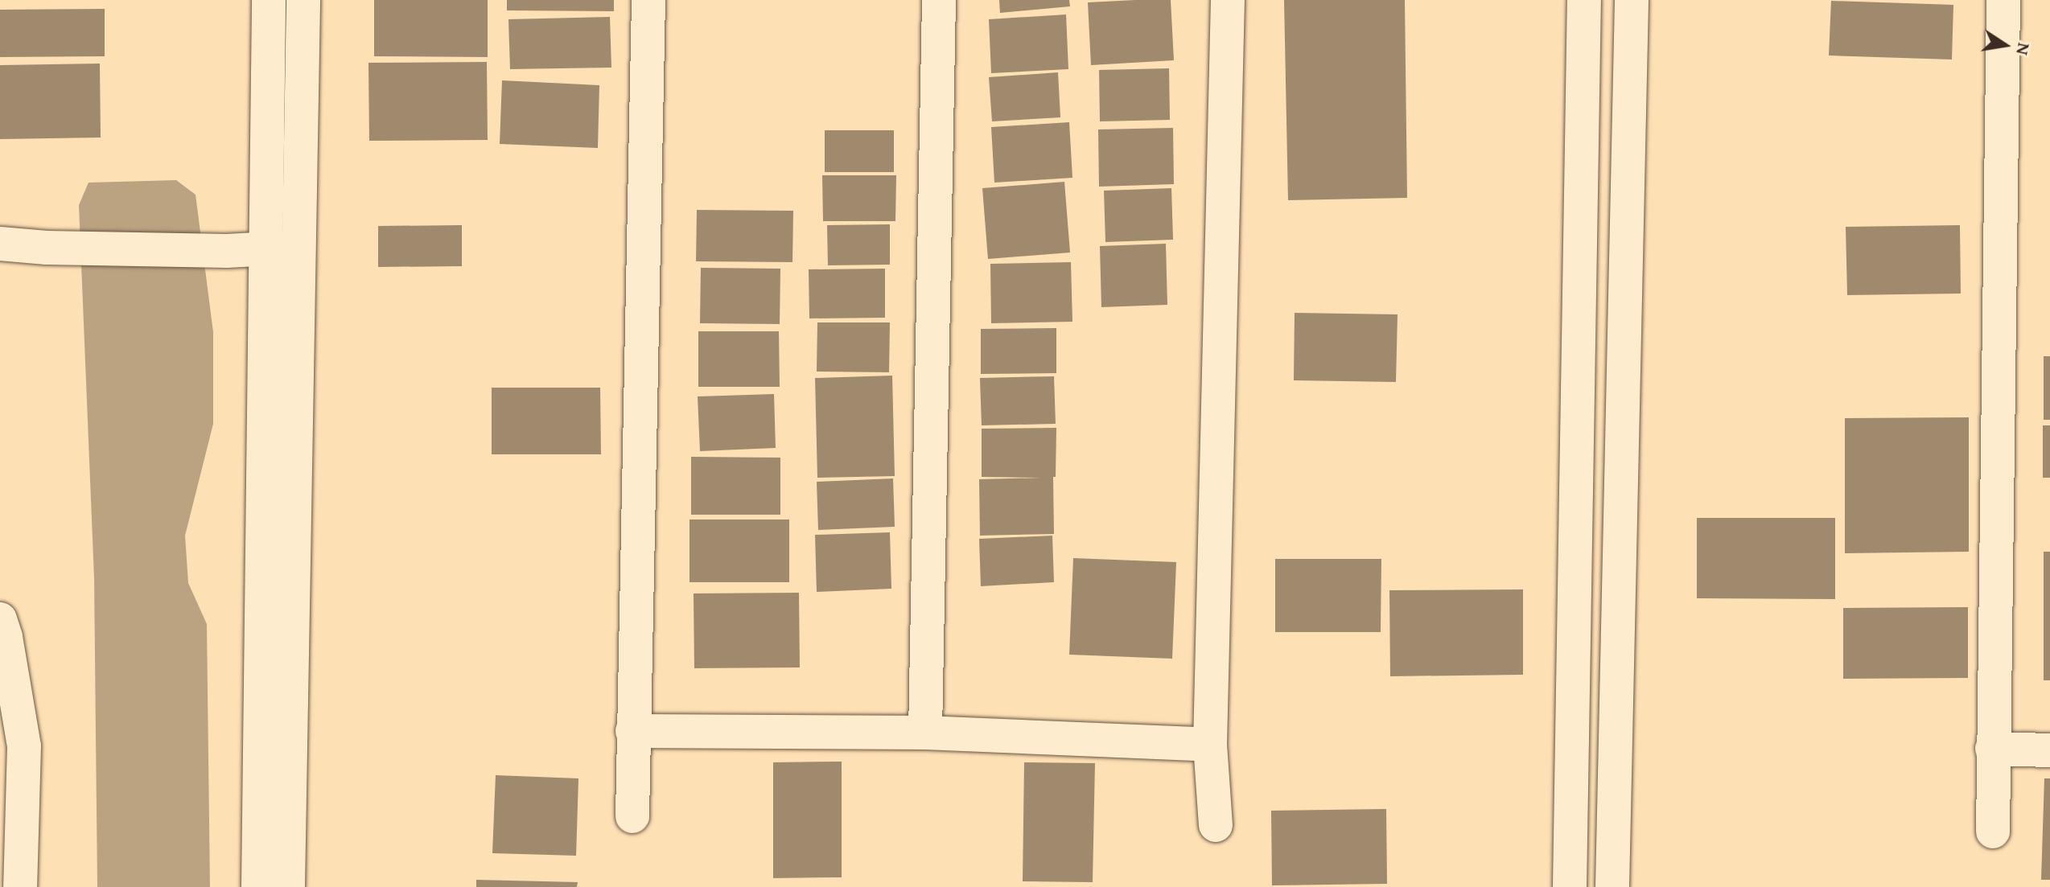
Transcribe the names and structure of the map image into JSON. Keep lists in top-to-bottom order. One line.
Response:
{"north":"right"}
